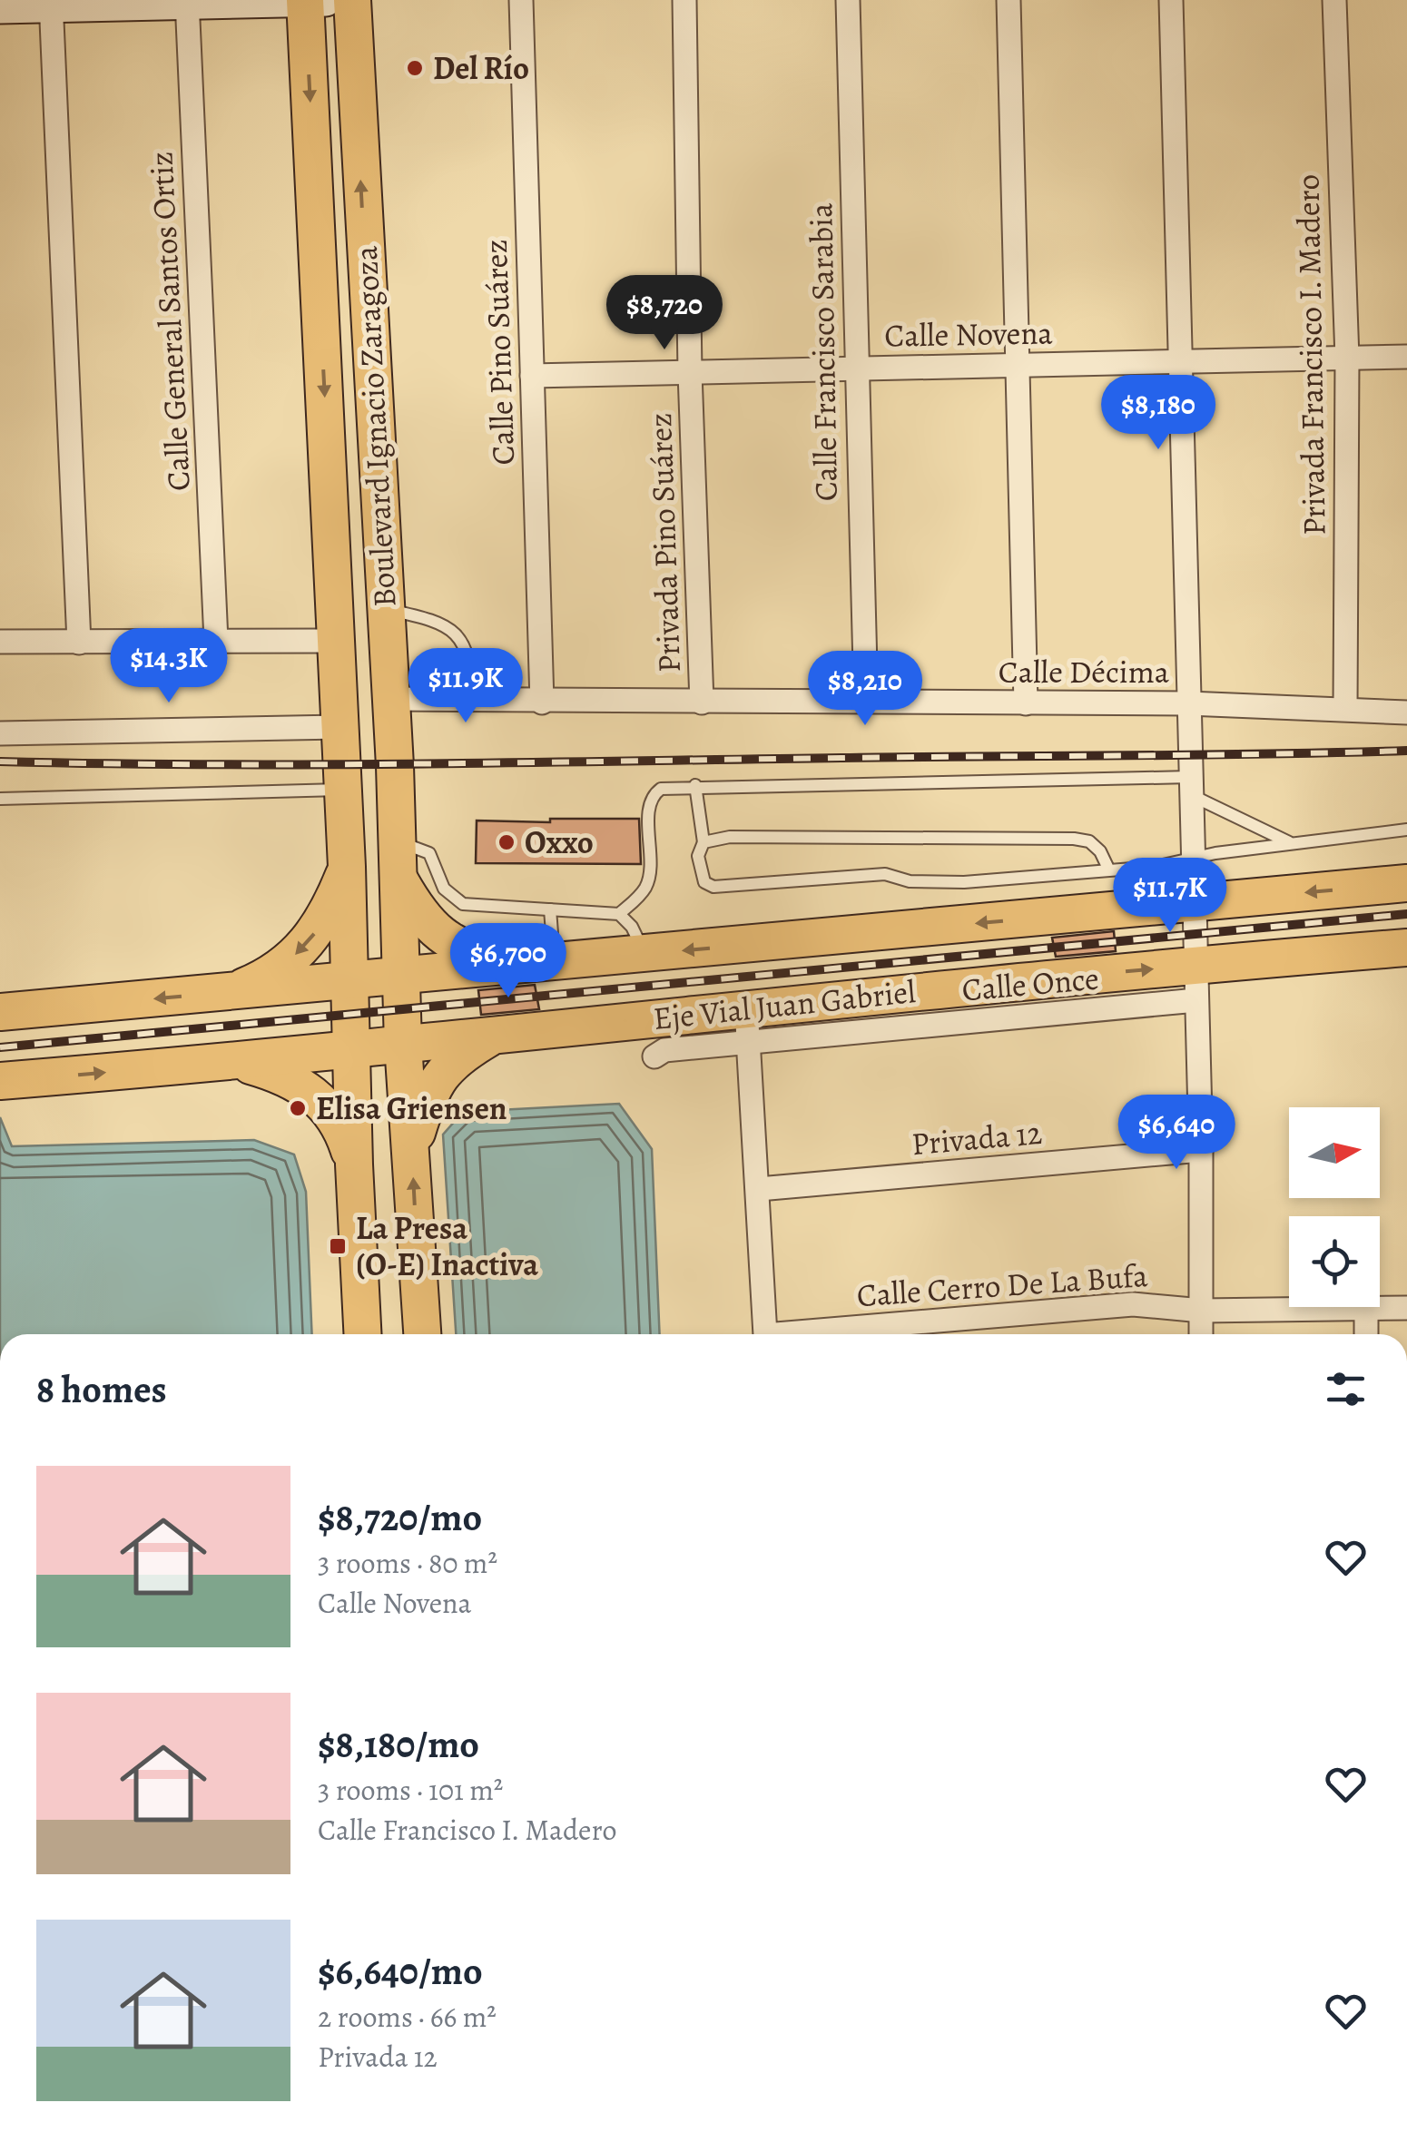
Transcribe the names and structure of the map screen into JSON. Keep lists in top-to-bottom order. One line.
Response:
{"streets":{"main road":["Boulevard Ignacio Zaragoza","Eje Vial Juan Gabriel"],"street":["Calle General Santos Ortiz","Calle Novena","Calle Pino Suárez","Calle Francisco Sarabia","Privada Francisco I. Madero","Privada Pino Suárez","Calle Décima","Privada 12","Calle Cerro De La Bufa"]},"crossings":[["Calle Novena","Calle Pino Suárez"],["Calle Novena","Calle Francisco Sarabia"],["Calle Novena","Privada Francisco I. Madero"],["Calle Novena","Privada Pino Suárez"],["Calle Pino Suárez","Calle Décima"],["Calle Francisco Sarabia","Calle Décima"],["Privada Francisco I. Madero","Calle Décima"],["Boulevard Ignacio Zaragoza","Calle Décima"],["Boulevard Ignacio Zaragoza","Eje Vial Juan Gabriel"],["Privada Pino Suárez","Calle Décima"],["Privada 12","Calle Cerro De La Bufa"]],"places":{"other":["Del Río","Oxxo","Elisa Griensen"],"transit":["La Presa (O-E) Inactiva"]},"north":"right","page":{"price":["$8,720","$8,180","$14.3K","$11.9K","$8,210","$11.7K","$6,700","$6,640"],"heading":"8 homes","list":[{"name":"$8,720/mo","note":"3 rooms · 80 m² · Calle Novena"},{"name":"$8,180/mo","note":"3 rooms · 101 m² · Calle Francisco I. Madero"},{"name":"$6,640/mo","note":"2 rooms · 66 m² · Privada 12"}]}}
